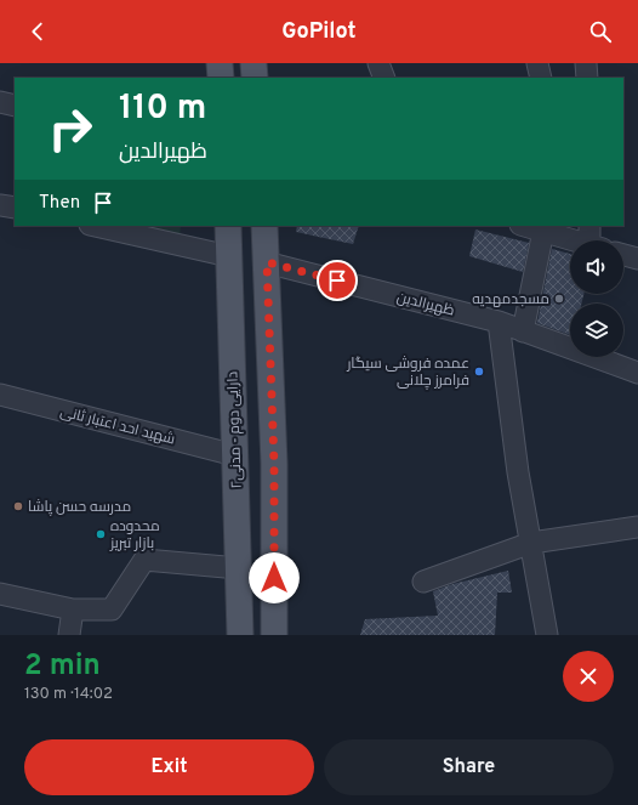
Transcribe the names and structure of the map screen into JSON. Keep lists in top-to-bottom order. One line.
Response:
{"streets":{"main road":["دارایی دوم - مدنی۲"],"street":["ظهیرالدین","شهید احد اعتبار ثانی"]},"crossings":[["شهید احد اعتبار ثانی","دارایی دوم - مدنی۲"]],"places":["مسجدمهدیه","عمده فروشی سیگار فرامرز چلانی","مدرسه حسن پاشا","محدوده بازار تبریز"],"page":{"header":"GoPilot","turn":["110 m","ظهیرالدین"],"then":"Then","heading":["2 min","130 m · 14:02"],"buttons":["Exit","Share"]}}
